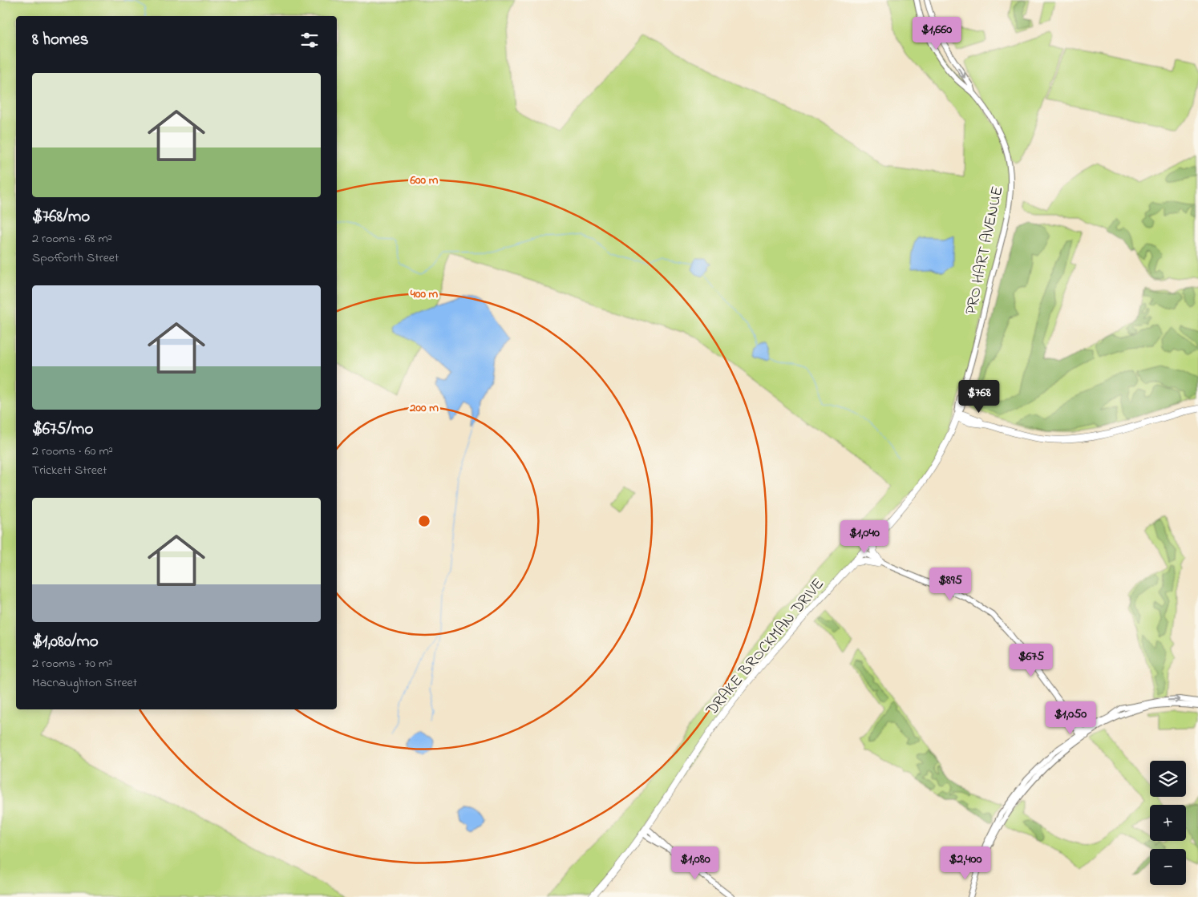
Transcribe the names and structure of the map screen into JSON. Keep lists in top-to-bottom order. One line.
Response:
{"streets":{"main road":["DRAKE BROCKMAN DRIVE"],"street":["PRO HART AVENUE"]},"crossings":[["PRO HART AVENUE","DRAKE BROCKMAN DRIVE"]],"page":{"heading":"8 homes","price":["$1,660","$768","$1,040","$895","$675","$1,050","$1,080","$2,400"],"list":[{"name":"$768/mo","note":"2 rooms · 68 m² · Spofforth Street"},{"name":"$675/mo","note":"2 rooms · 60 m² · Trickett Street"},{"name":"$1,080/mo","note":"2 rooms · 70 m² · Macnaughton Street"}],"map_buttons":["+","−"]},"rings":["600 m","400 m","200 m"]}
